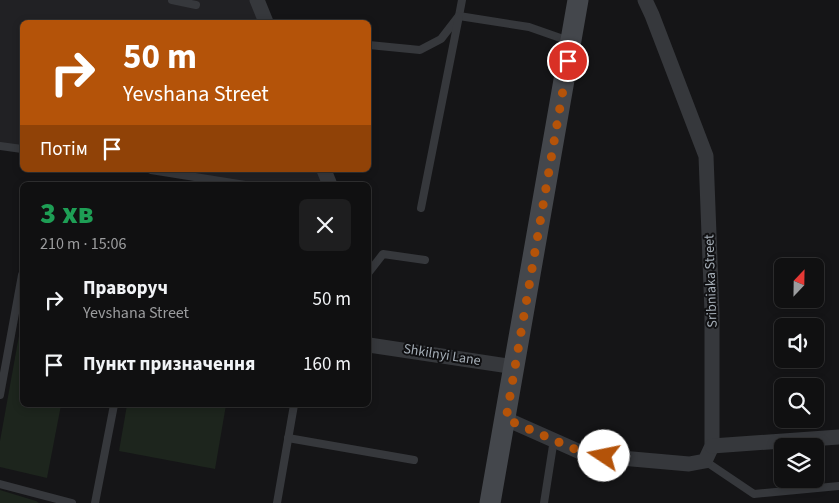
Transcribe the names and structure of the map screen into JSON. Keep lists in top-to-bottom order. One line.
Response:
{"streets":{"street":["Sribniaka Street","Shkilnyi Lane"]},"north":"top","page":{"turn":["50 m","Yevshana Street"],"then":"Потім","heading":["3 хв","210 m · 15:06"],"list":[{"name":"Праворуч","note":"Yevshana Street","value":"50 m"},{"name":"Пункт призначення","value":"160 m"}]}}
